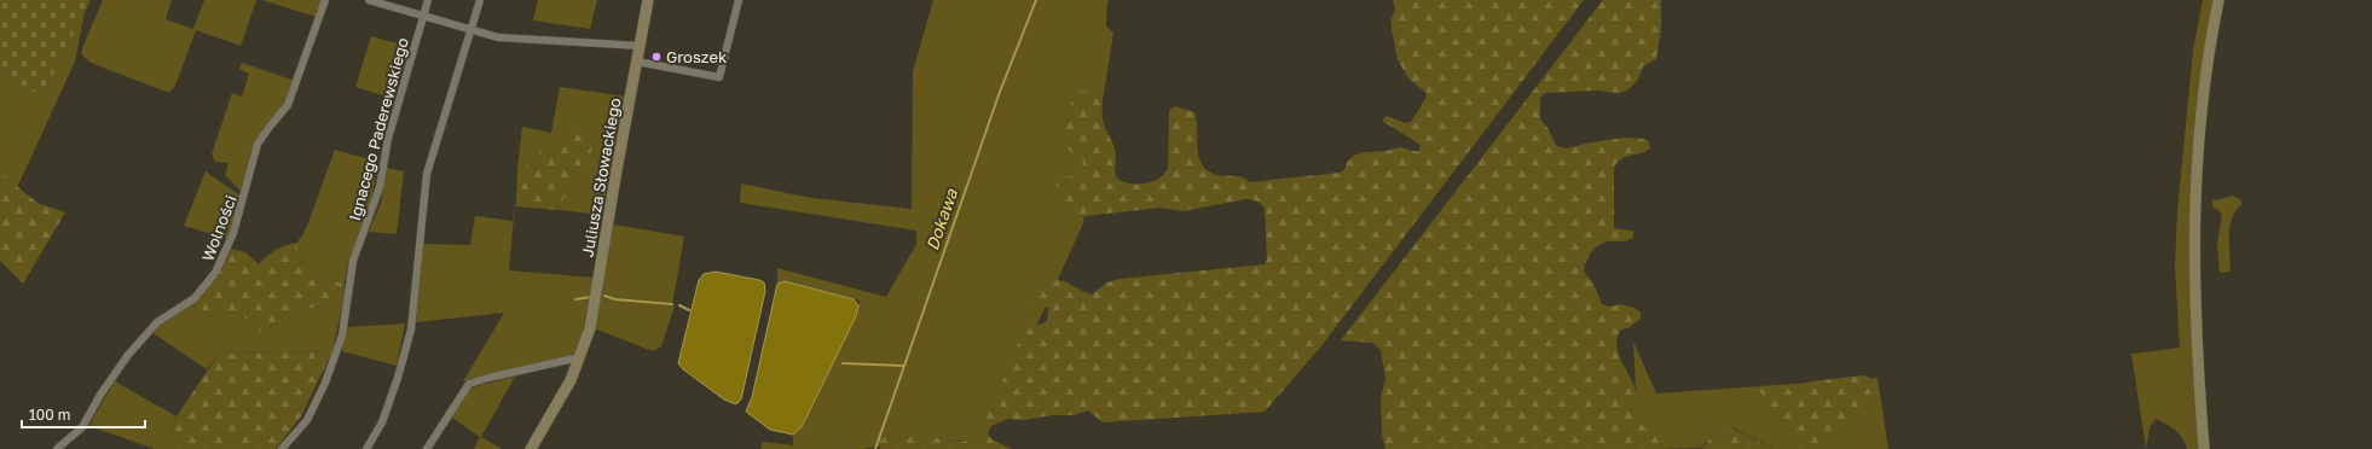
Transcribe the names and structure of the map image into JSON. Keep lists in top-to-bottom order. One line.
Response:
{"streets":{"street":["Ignacego Paderewskiego","Juliusza Słowackiego","Wolności"]},"water":["Dokawa"],"places":["Groszek"],"scale_bar":"100 m"}
